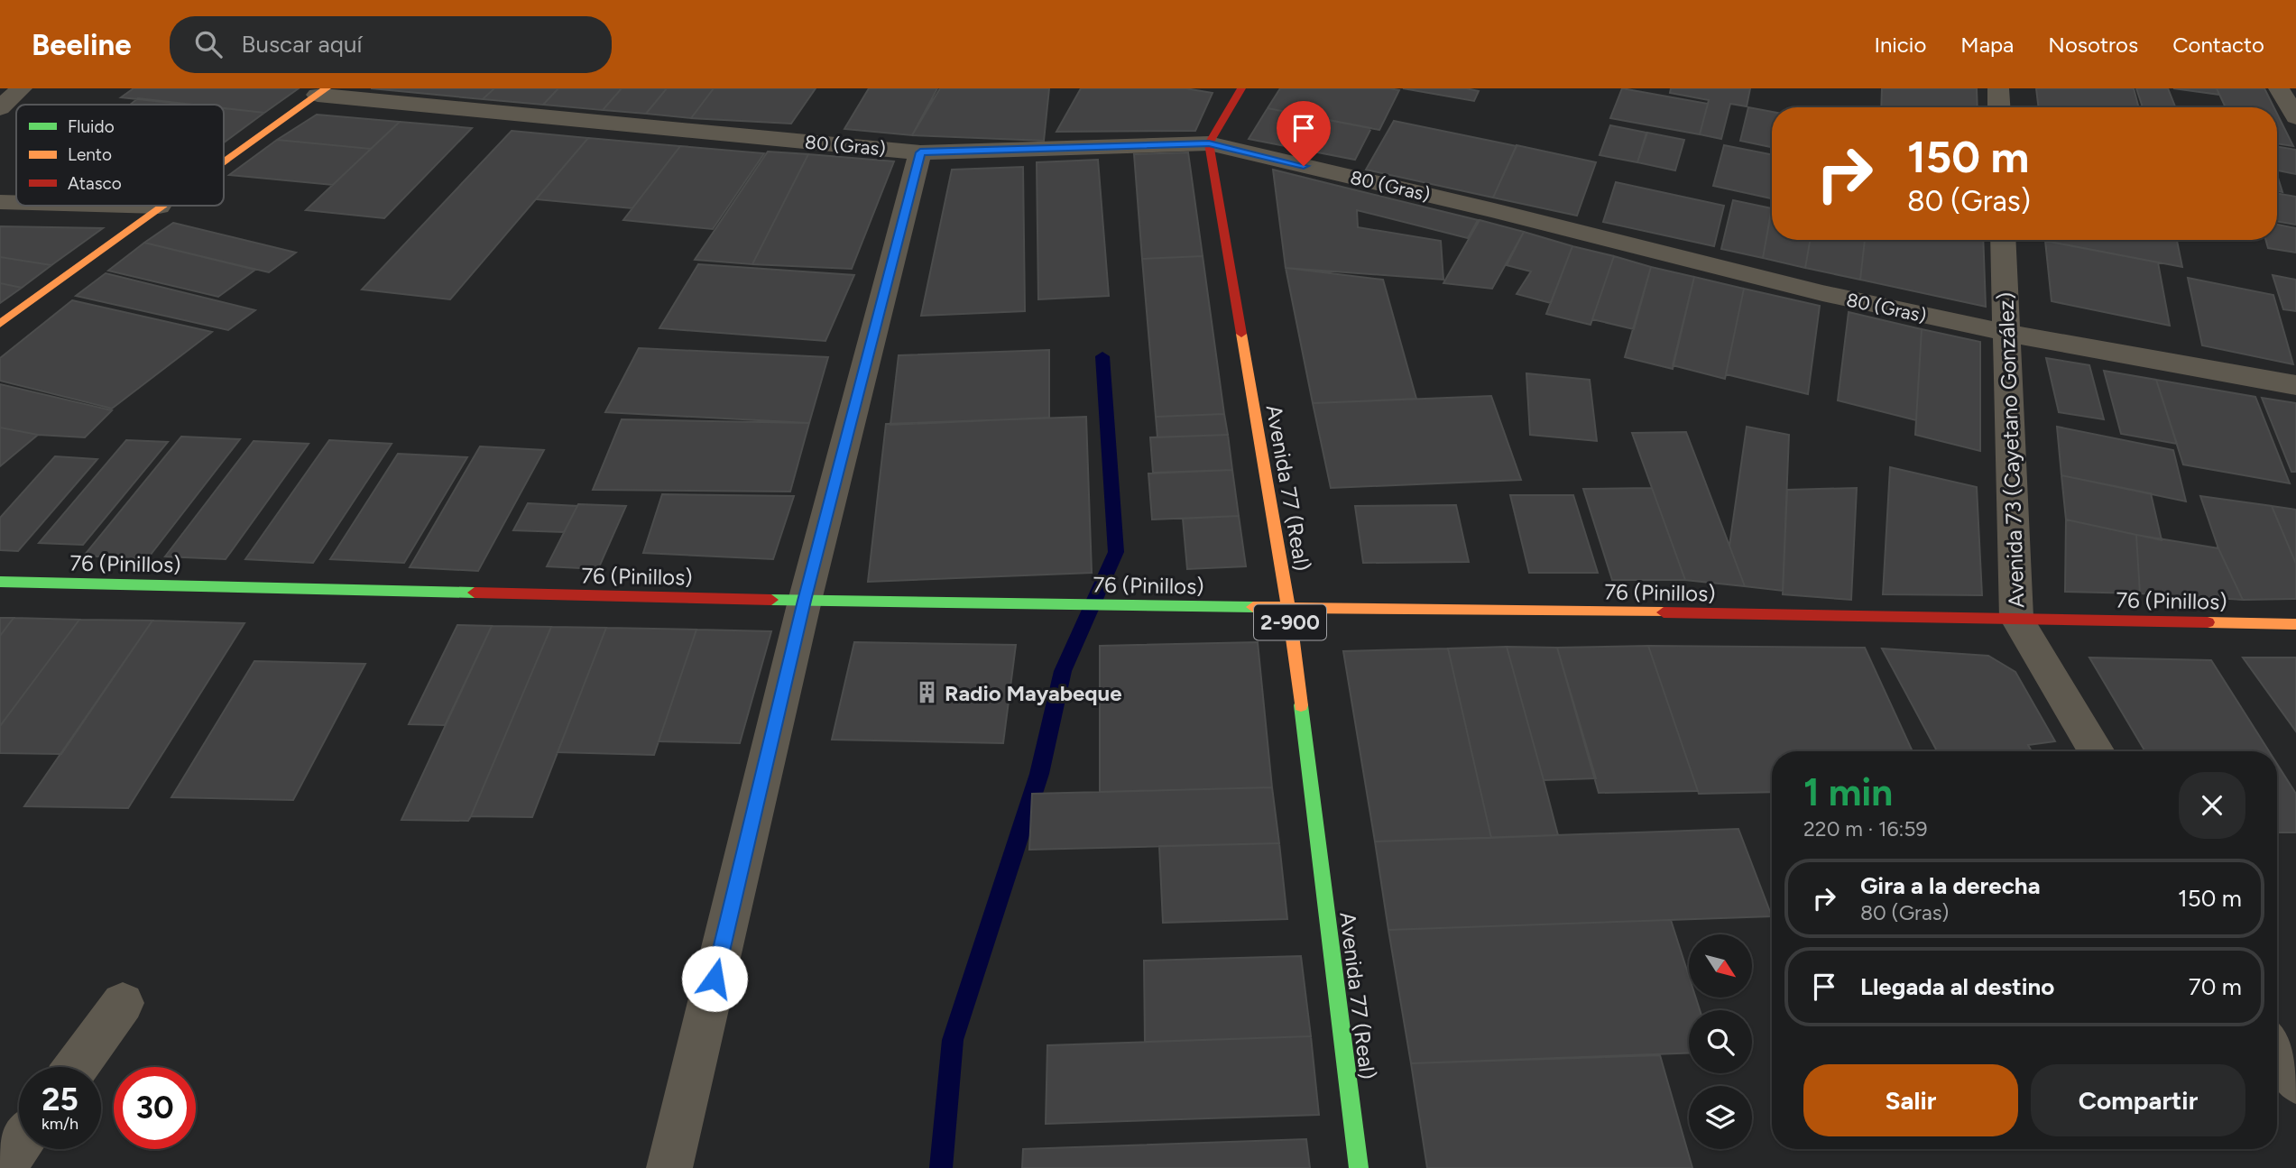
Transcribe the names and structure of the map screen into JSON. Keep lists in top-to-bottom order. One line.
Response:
{"streets":{"street":["80 (Gras)","Avenida 73 (Cayetano González)","Avenida 77 (Real)","76 (Pinillos)","2-900"]},"crossings":[["80 (Gras)","Avenida 73 (Cayetano González)"],["80 (Gras)","Avenida 77 (Real)"],["Avenida 73 (Cayetano González)","76 (Pinillos)"],["Avenida 77 (Real)","76 (Pinillos)"]],"places":{"building":["Radio Mayabeque"]},"legend":["Fluido","Lento","Atasco"],"north":"bottom right","page":{"header":"Beeline","search":"Buscar aquí","nav":["Inicio","Mapa","Nosotros","Contacto"],"turn":["150 m","80 (Gras)"],"heading":["1 min","220 m · 16:59"],"list":[{"name":"Gira a la derecha","note":"80 (Gras)","value":"150 m"},{"name":"Llegada al destino","value":"70 m"}],"buttons":["Salir","Compartir"],"speed":"25 km/h","limit":"30"}}
